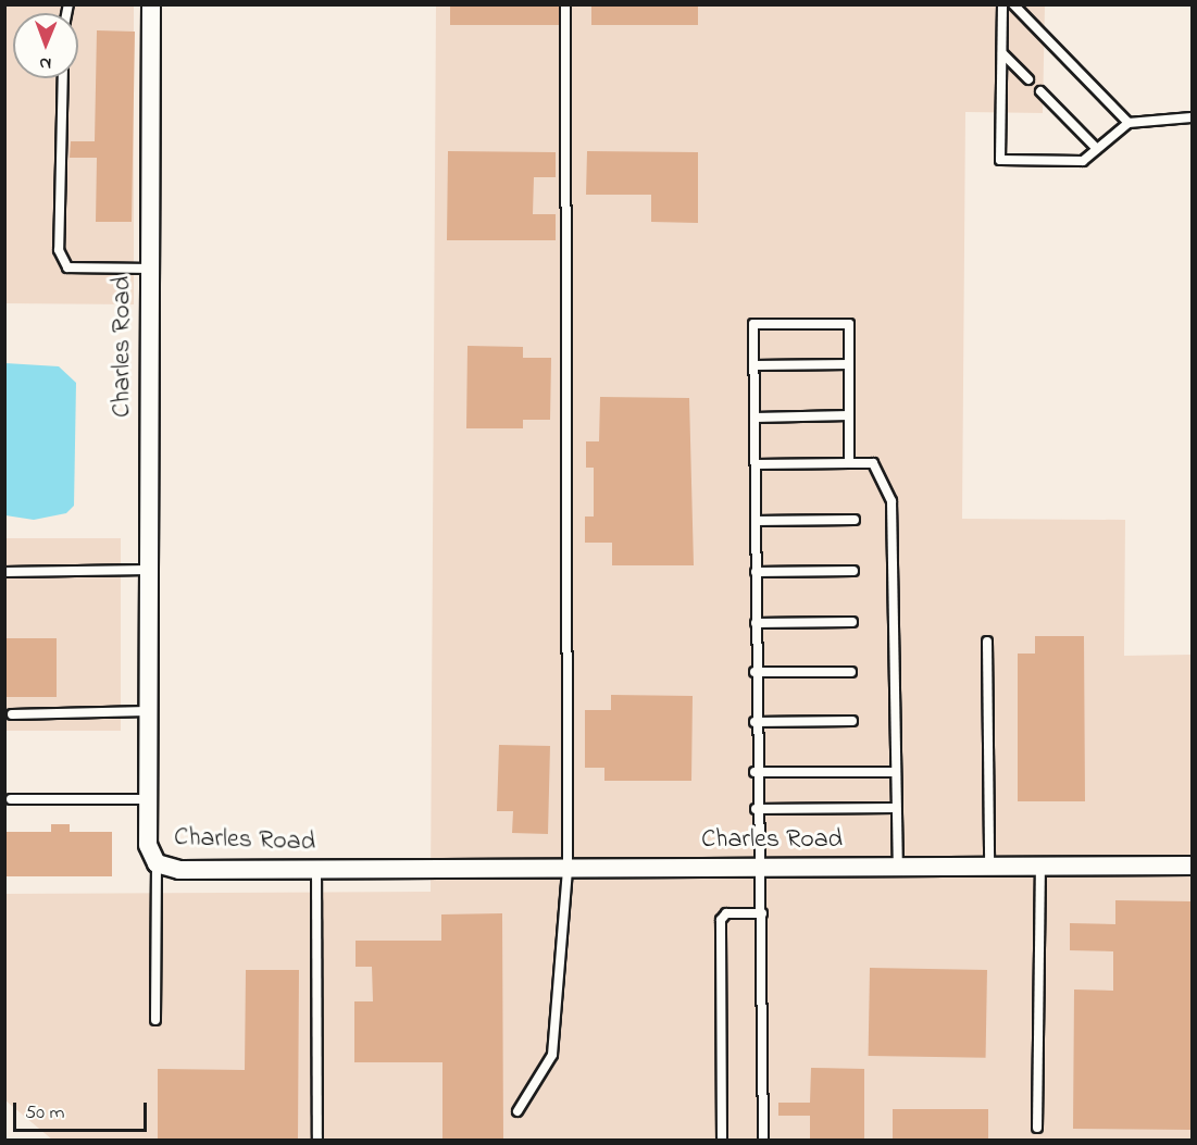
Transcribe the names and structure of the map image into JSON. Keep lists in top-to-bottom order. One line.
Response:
{"streets":{"street":["Charles Road"]},"scale_bar":"50 m","north":"bottom"}
